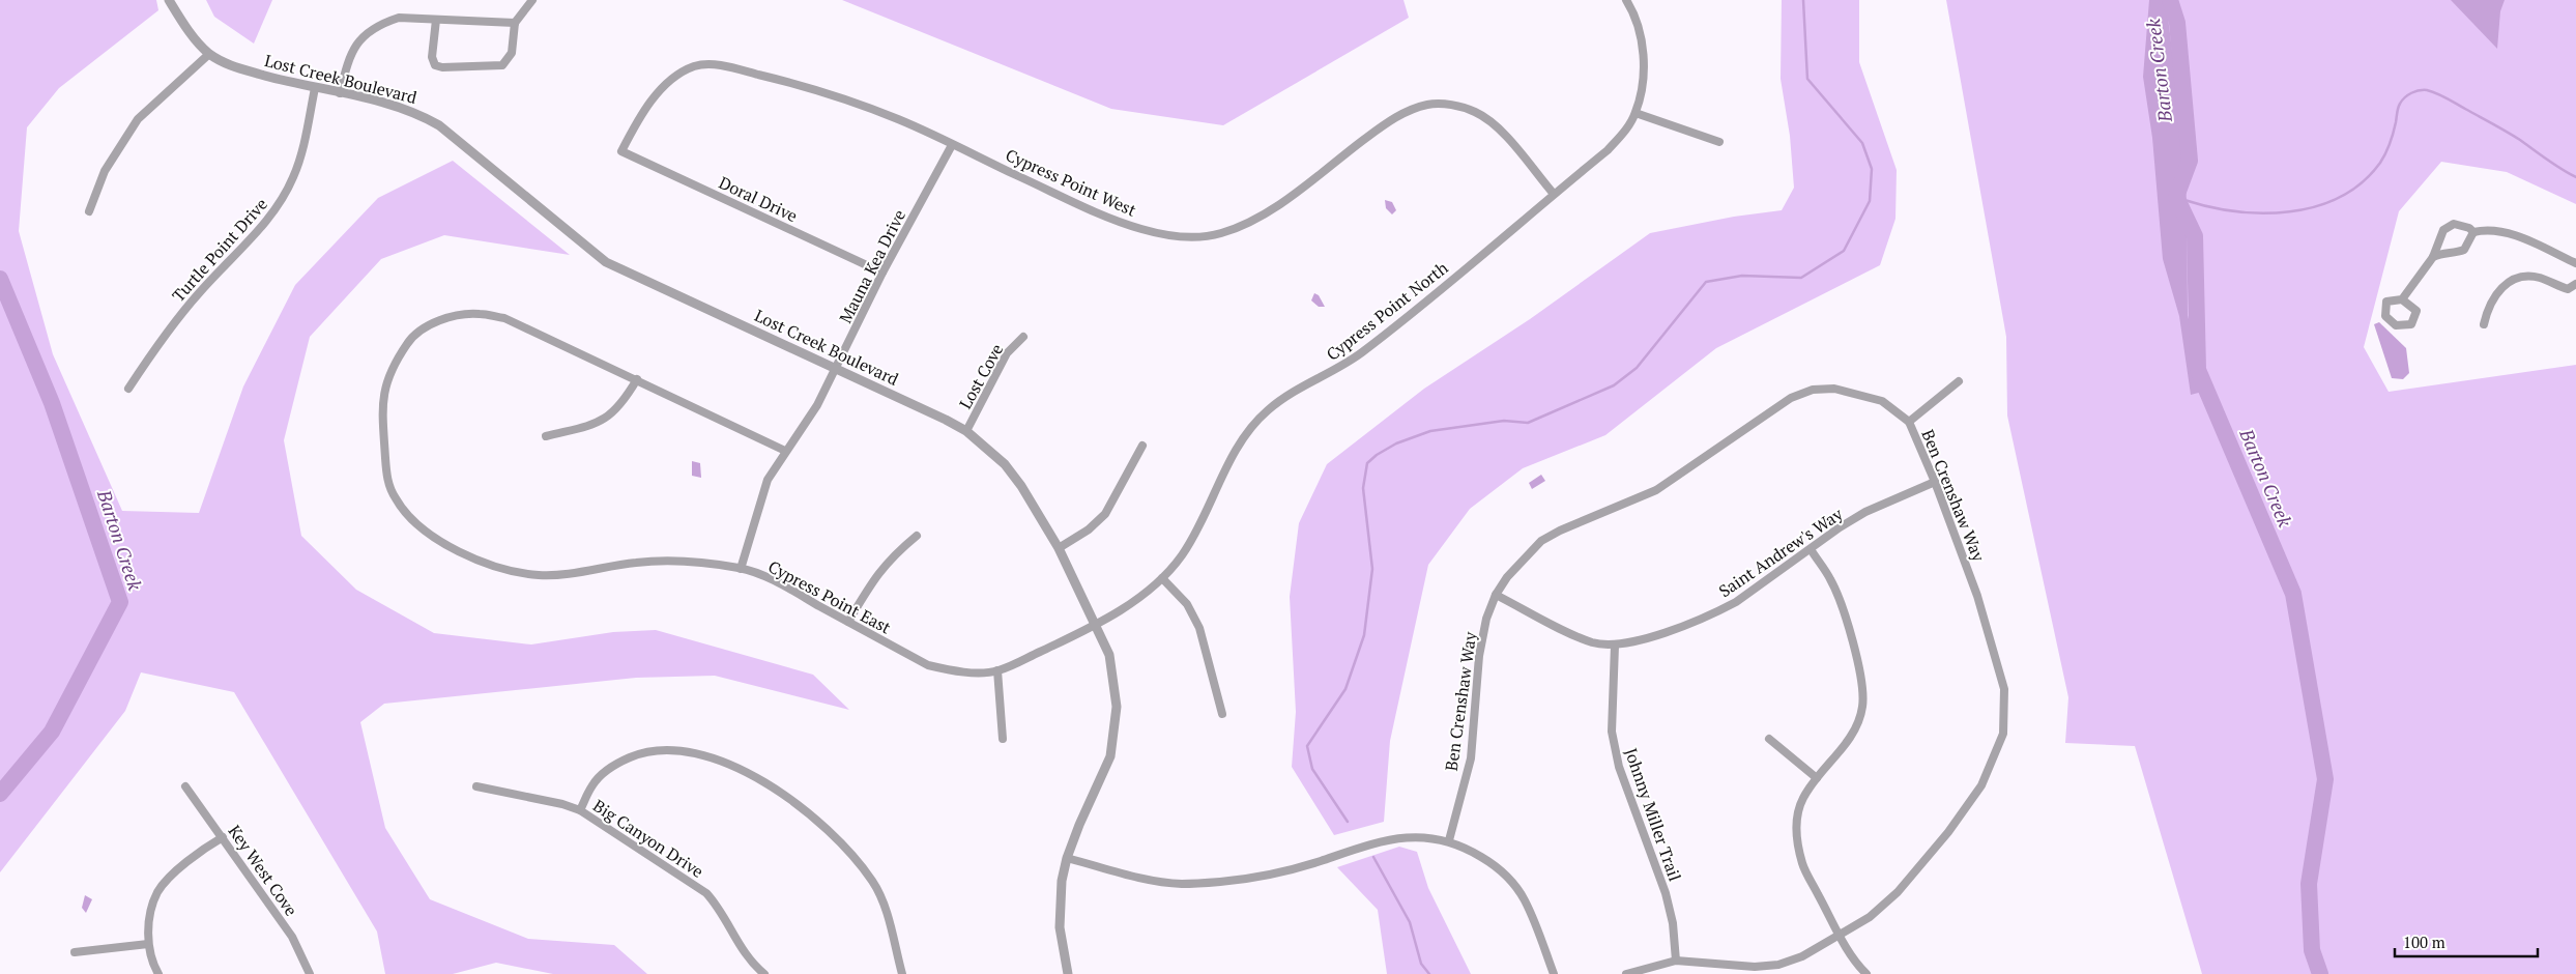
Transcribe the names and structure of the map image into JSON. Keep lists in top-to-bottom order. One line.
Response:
{"streets":{"street":["Lost Creek Boulevard","Cypress Point West","Doral Drive","Turtle Point Drive","Mauna Kea Drive","Cypress Point North","Lost Cove","Ben Crenshaw Way","Saint Andrew's Way","Cypress Point East","Johnny Miller Trail","Big Canyon Drive","Key West Cove"]},"crossings":[["Lost Creek Boulevard","Turtle Point Drive"],["Lost Creek Boulevard","Mauna Kea Drive"],["Lost Creek Boulevard","Cypress Point North"],["Lost Creek Boulevard","Lost Cove"],["Lost Creek Boulevard","Cypress Point East"],["Cypress Point West","Doral Drive"],["Cypress Point West","Mauna Kea Drive"],["Cypress Point West","Cypress Point North"],["Doral Drive","Mauna Kea Drive"],["Mauna Kea Drive","Cypress Point East"],["Cypress Point North","Cypress Point East"],["Ben Crenshaw Way","Saint Andrew's Way"],["Ben Crenshaw Way","Johnny Miller Trail"],["Saint Andrew's Way","Johnny Miller Trail"]],"water":["Barton Creek"],"scale_bar":"100 m"}
